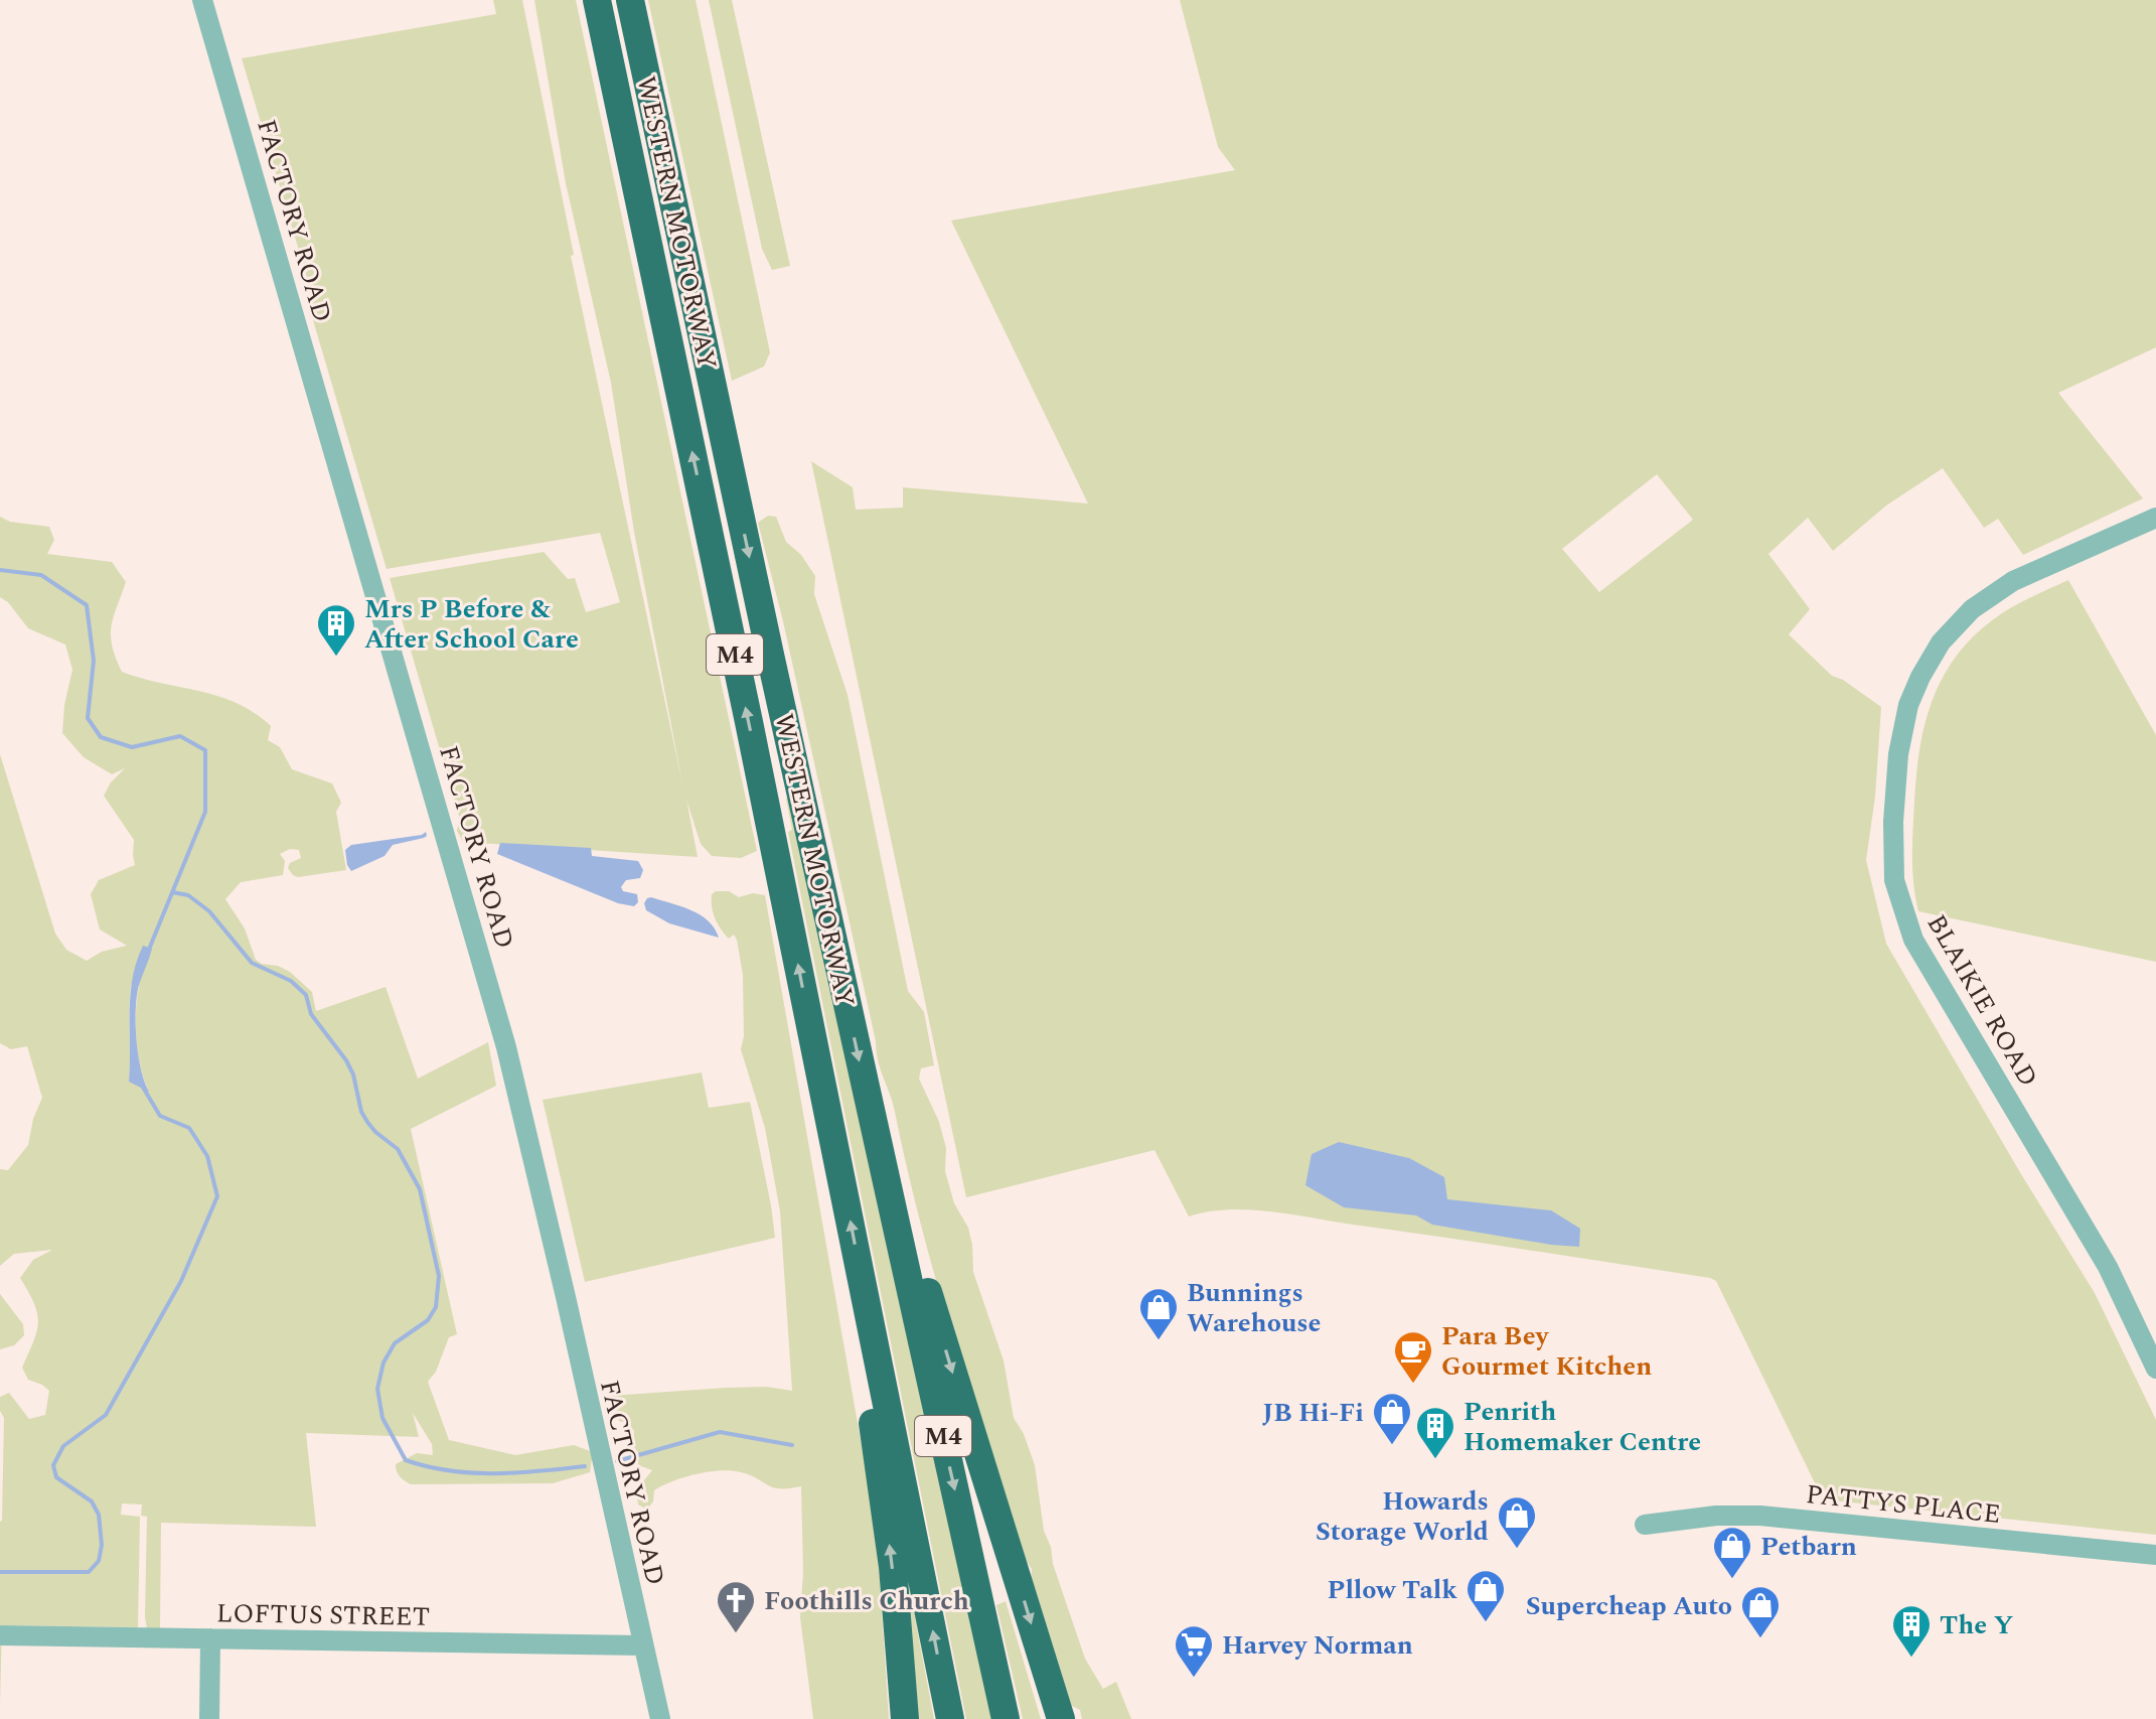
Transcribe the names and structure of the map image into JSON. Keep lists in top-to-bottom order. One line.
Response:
{"streets":{"highway":["WESTERN MOTORWAY","M4"],"street":["FACTORY ROAD","BLAIKIE ROAD","PATTYS PLACE","LOFTUS STREET"]},"crossings":[["FACTORY ROAD","LOFTUS STREET"],["WESTERN MOTORWAY","M4"]],"places":{"building":["Mrs P Before & After School Care","Penrith Homemaker Centre","The Y"],"shop":["Bunnings Warehouse","JB Hi-Fi","Howards Storage World","Petbarn","Pllow Talk","Supercheap Auto"],"cafe":["Para Bey Gourmet Kitchen"],"church":["Foothills Church"],"supermarket":["Harvey Norman"]}}
